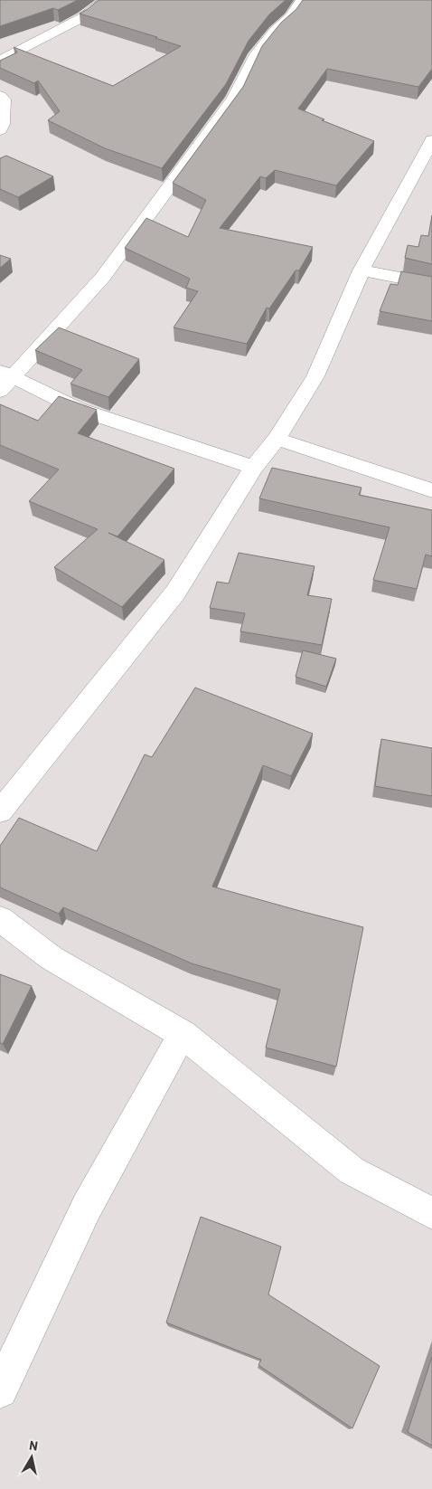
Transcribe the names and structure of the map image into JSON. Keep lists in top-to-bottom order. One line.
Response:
{"north":"top"}
